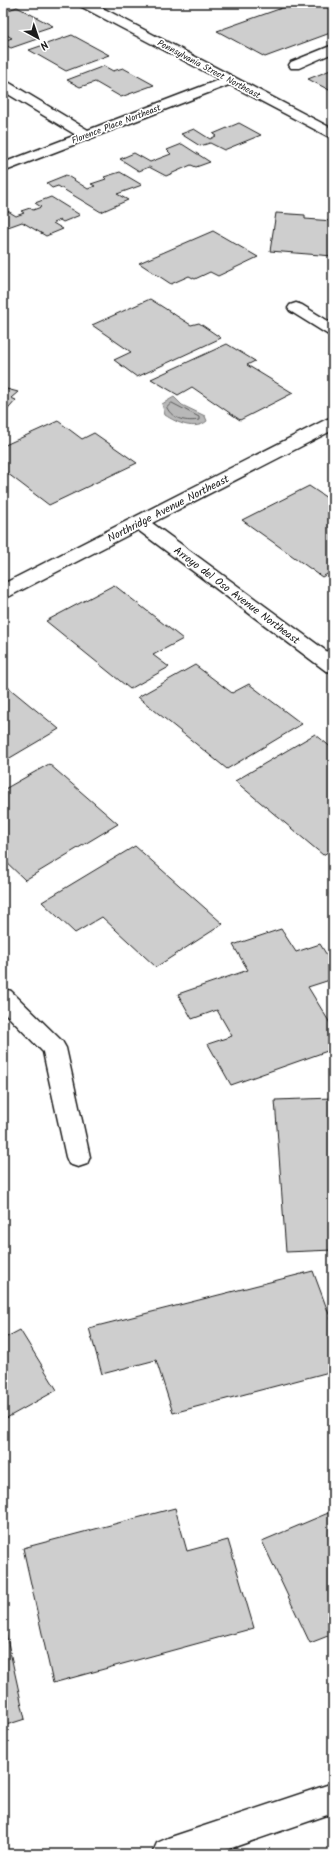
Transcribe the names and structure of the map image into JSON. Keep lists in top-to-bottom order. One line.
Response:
{"streets":{"street":["Pennsylvania Street Northeast","Florence Place Northeast","Northridge Avenue Northeast","Arroyo del Oso Avenue Northeast"]},"crossings":[["Pennsylvania Street Northeast","Florence Place Northeast"],["Northridge Avenue Northeast","Arroyo del Oso Avenue Northeast"]],"north":"bottom right"}
